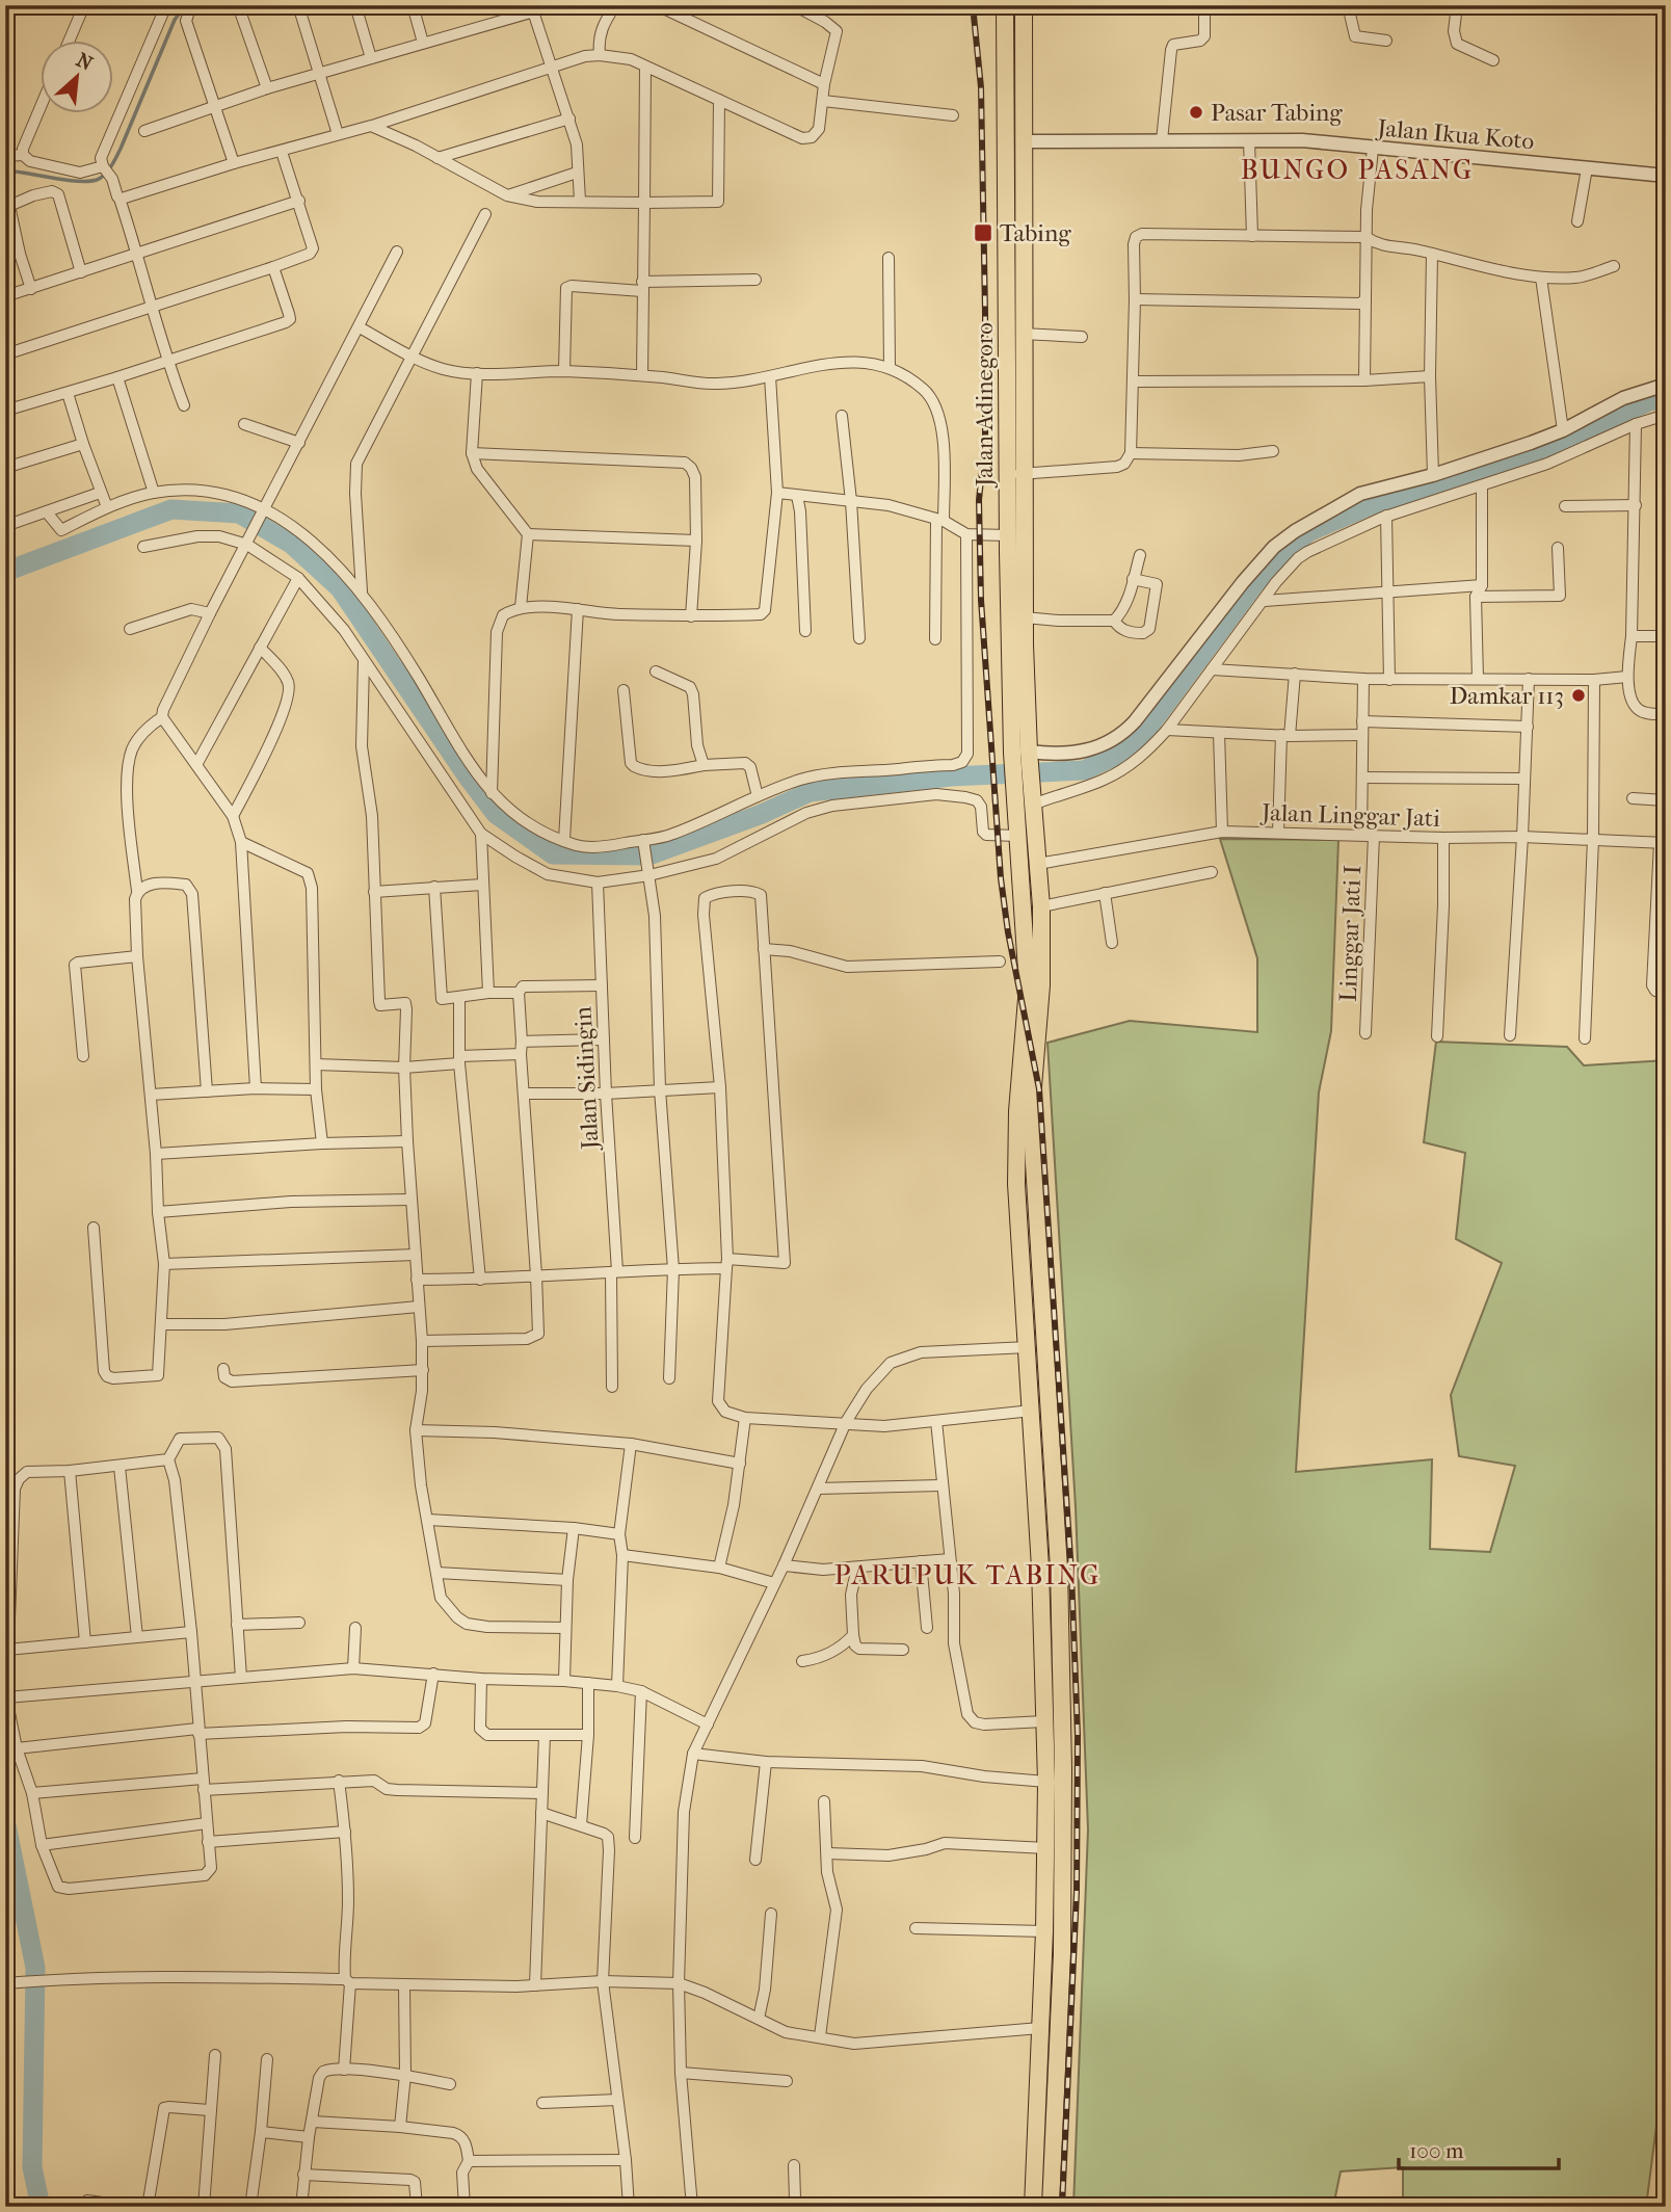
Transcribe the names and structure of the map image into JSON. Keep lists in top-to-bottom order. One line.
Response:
{"streets":{"highway":["Jalan Adinegoro"],"street":["Jalan Ikua Koto","Jalan Linggar Jati","Linggar Jati I","Jalan Sidingin"]},"crossings":[["Jalan Ikua Koto","Jalan Adinegoro"],["Jalan Linggar Jati","Linggar Jati I"]],"districts":["BUNGO PASANG","PARUPUK TABING"],"places":{"other":["Pasar Tabing","Damkar 113"],"transit":["Tabing"]},"scale_bar":"100 m","north":"top right"}
